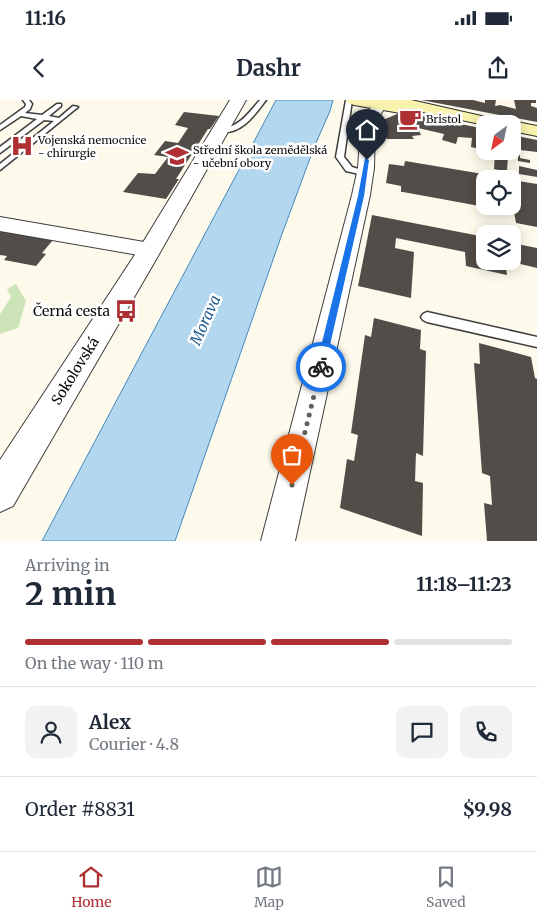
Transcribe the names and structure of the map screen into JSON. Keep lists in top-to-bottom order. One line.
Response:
{"streets":{"street":["Sokolovská"]},"water":["Morava"],"places":{"cafe":["Bristol"],"hospital":["Vojenská nemocnice - chirurgie"],"school or university":["Střední škola zemědělská - učební obory"],"bus stop":["Černá cesta"]},"north":"bottom left","page":{"status":"11:16","header":"Dashr","heading":["2 min","Arriving in","11:18–11:23"],"panel":["Alex","Courier · 4.8","Order #8831","$9.98"],"bar":"On the way · 110 m","tabs":["Home","Map","Saved"]}}
